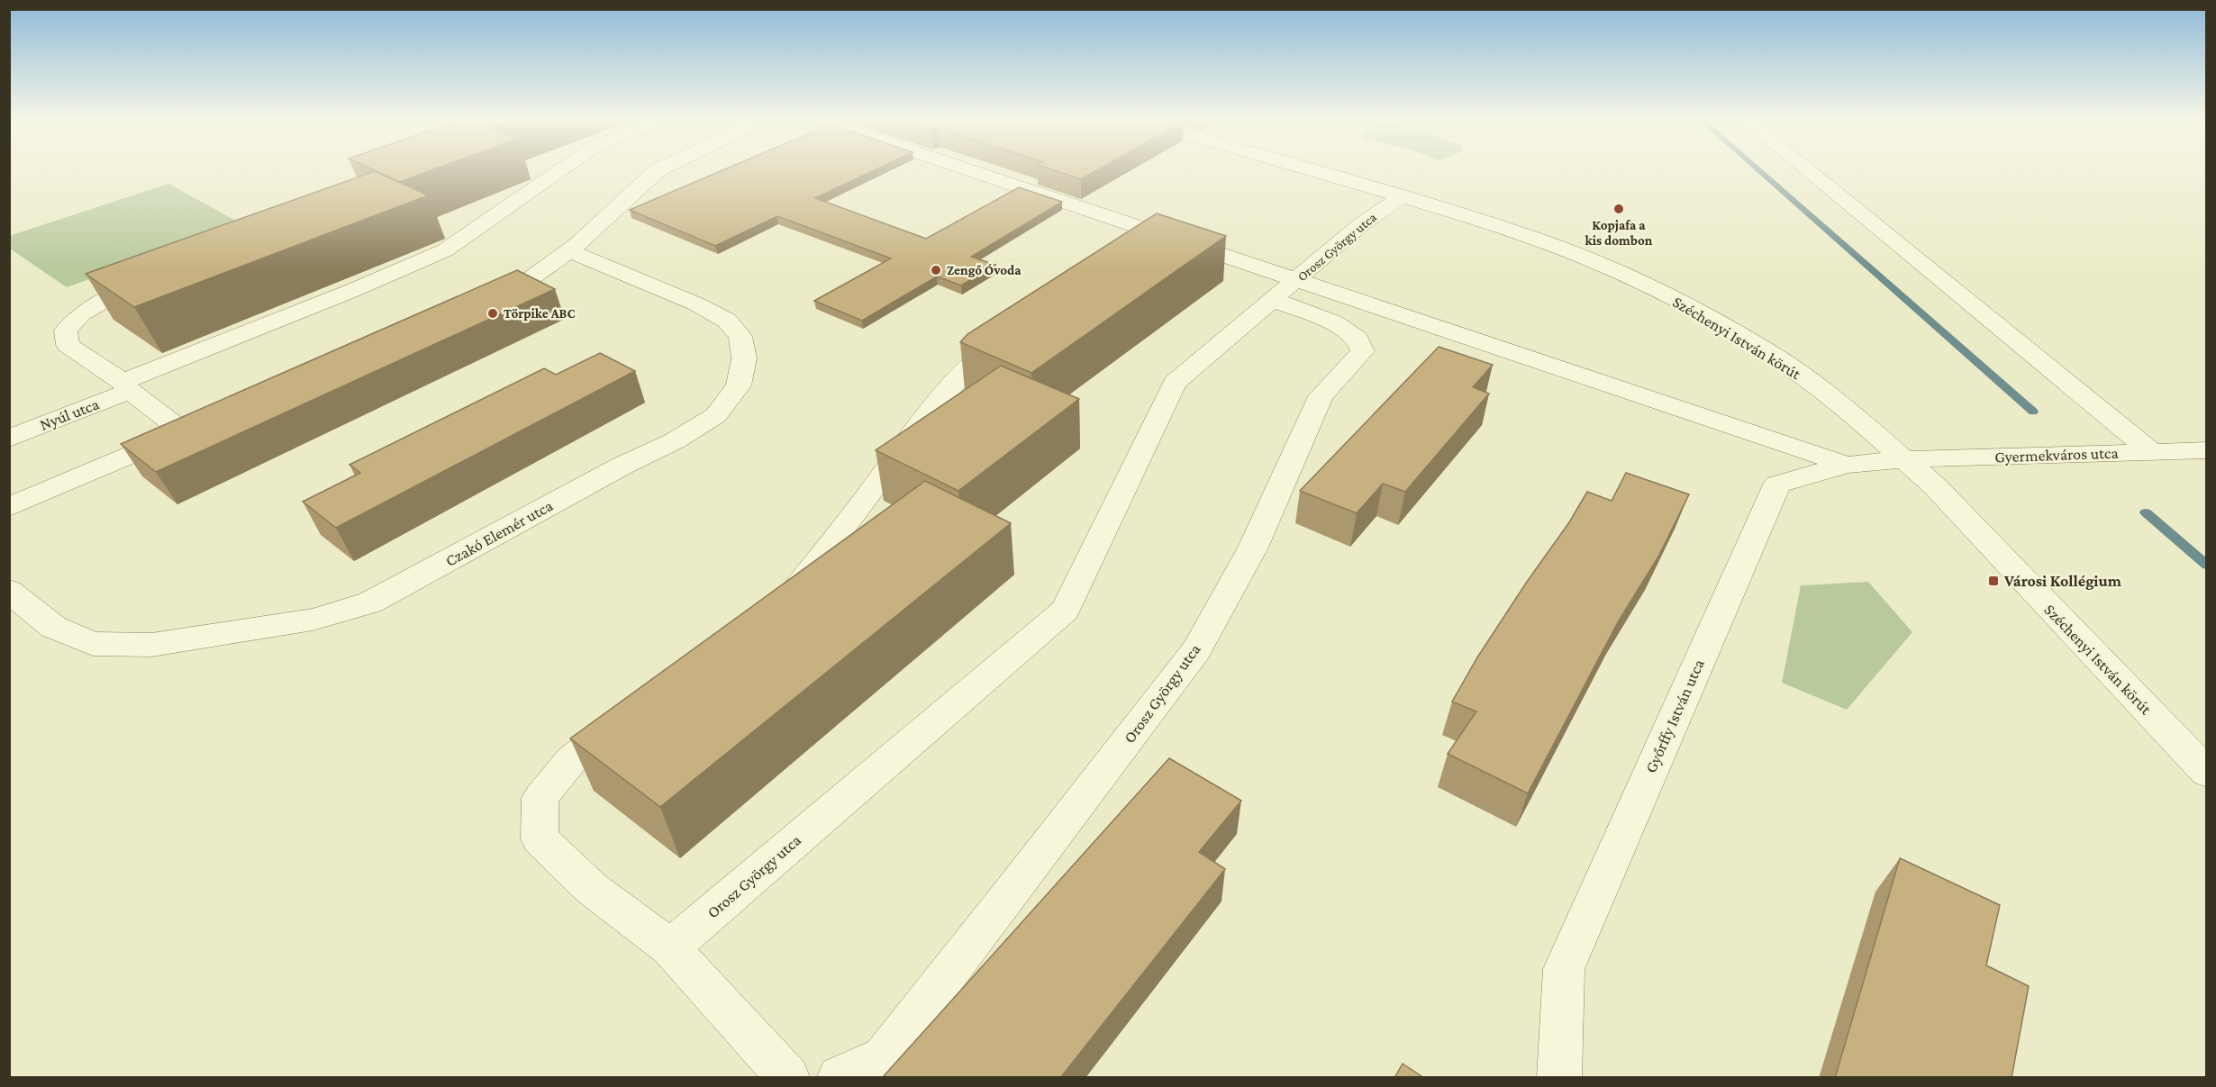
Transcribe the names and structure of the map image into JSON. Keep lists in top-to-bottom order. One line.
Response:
{"streets":{"street":["Orosz György utca","Széchenyi István körút","Nyúl utca","Gyermekváros utca","Czakó Elemér utca","Győrffy István utca"]},"crossings":[["Orosz György utca","Széchenyi István körút"],["Széchenyi István körút","Gyermekváros utca"],["Széchenyi István körút","Győrffy István utca"],["Gyermekváros utca","Győrffy István utca"]],"places":{"other":["Kopjafa a kis dombon","Zengő Óvoda","Törpike ABC"],"transit":["Városi Kollégium"]}}
